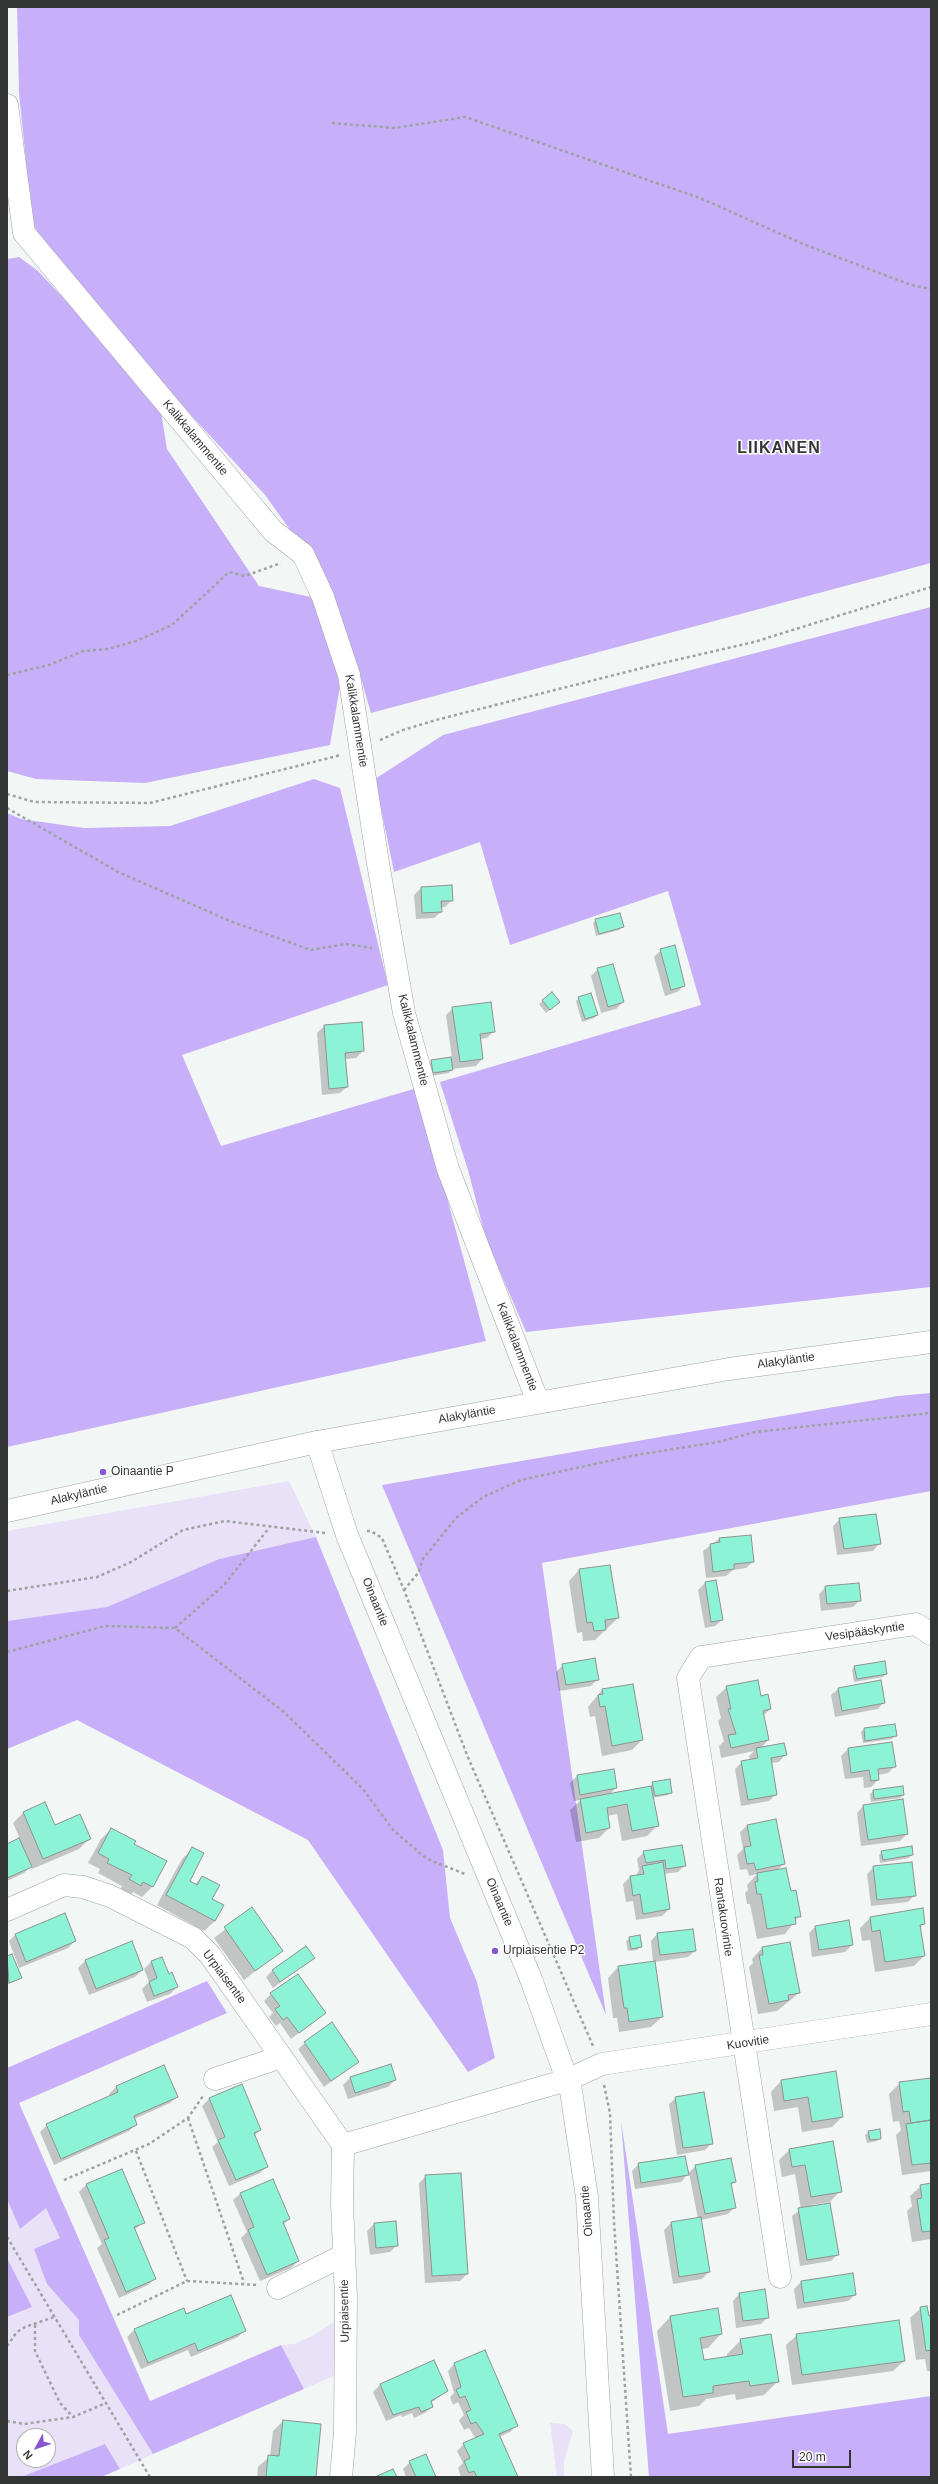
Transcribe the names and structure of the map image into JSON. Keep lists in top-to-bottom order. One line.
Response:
{"streets":{"street":["Kalikkalammentie","Alakyläntie","Oinaantie","Vesipääskyntie","Rantakuovintie","Urpiaisentie","Kuovitie"]},"crossings":[["Kalikkalammentie","Alakyläntie"],["Alakyläntie","Oinaantie"],["Oinaantie","Kuovitie"],["Vesipääskyntie","Rantakuovintie"],["Rantakuovintie","Kuovitie"]],"districts":["LIIKANEN"],"places":["Oinaantie P","Urpiaisentie P2"],"scale_bar":"20 m","north":"bottom left"}
